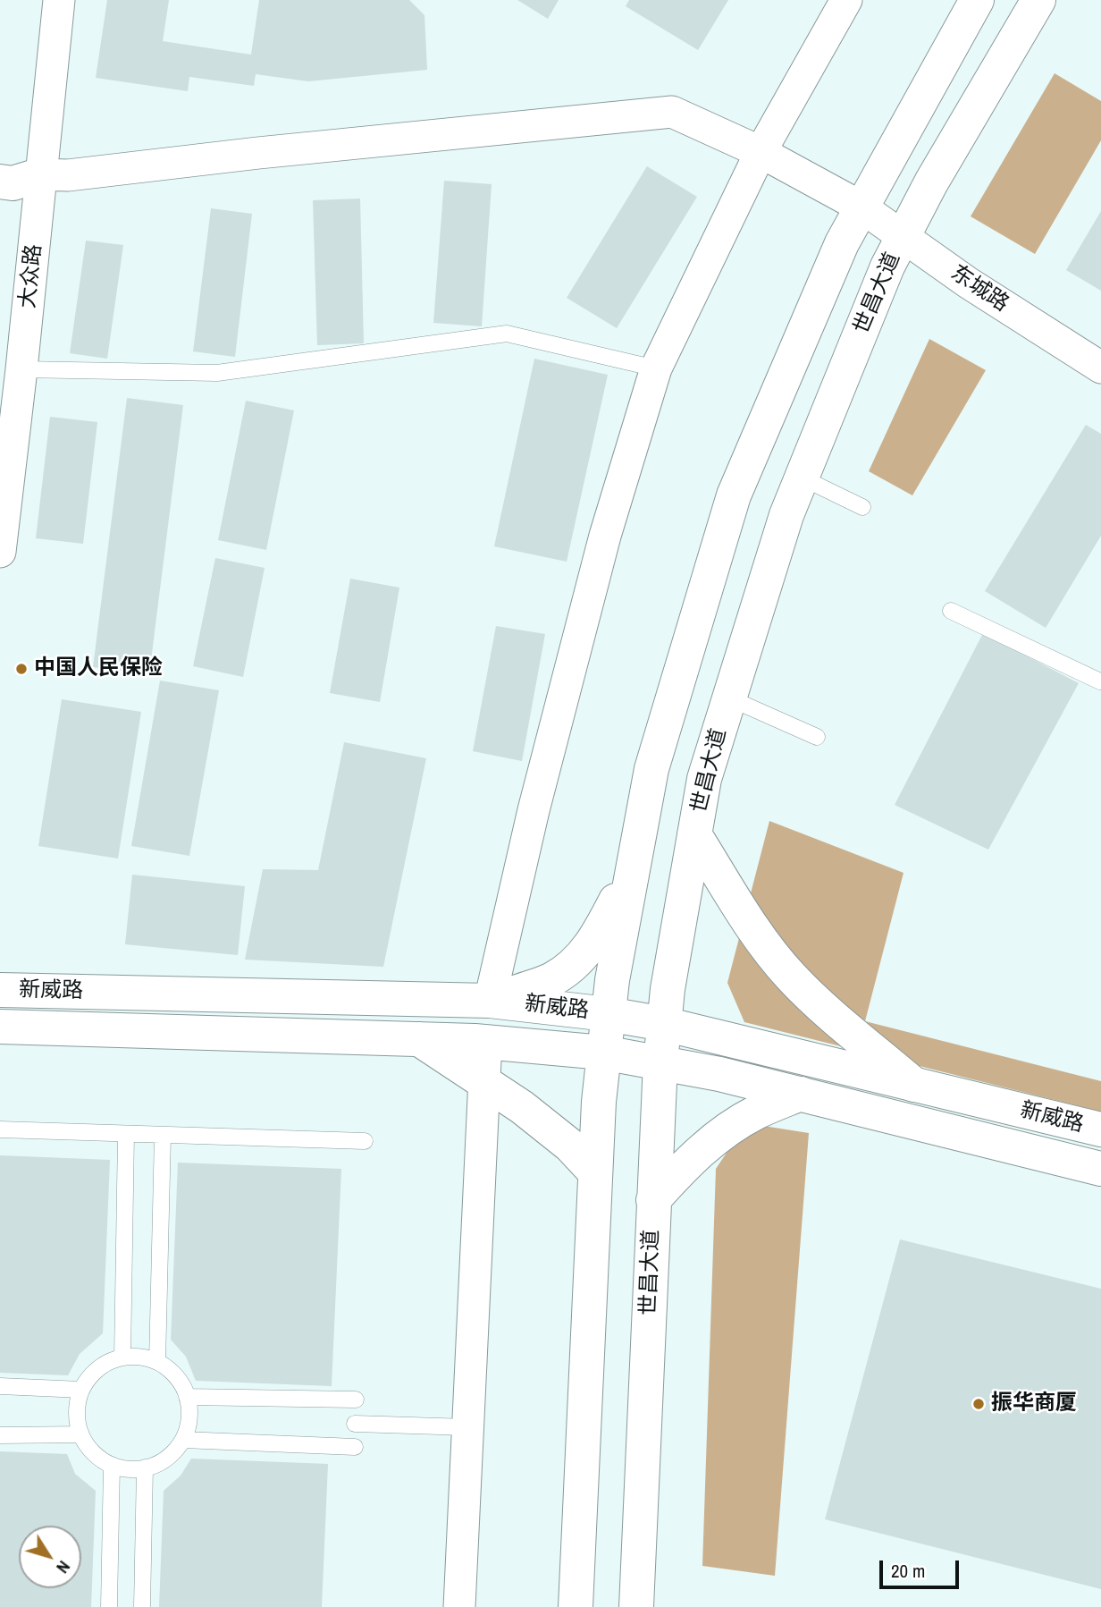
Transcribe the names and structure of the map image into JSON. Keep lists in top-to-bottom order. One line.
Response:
{"streets":{"main road":["世昌大道","新威路"],"street":["大众路","东城路"]},"crossings":[["大众路","东城路"],["东城路","世昌大道"],["世昌大道","新威路"]],"places":["中国人民保险","振华商厦"],"scale_bar":"20 m","north":"bottom right"}
